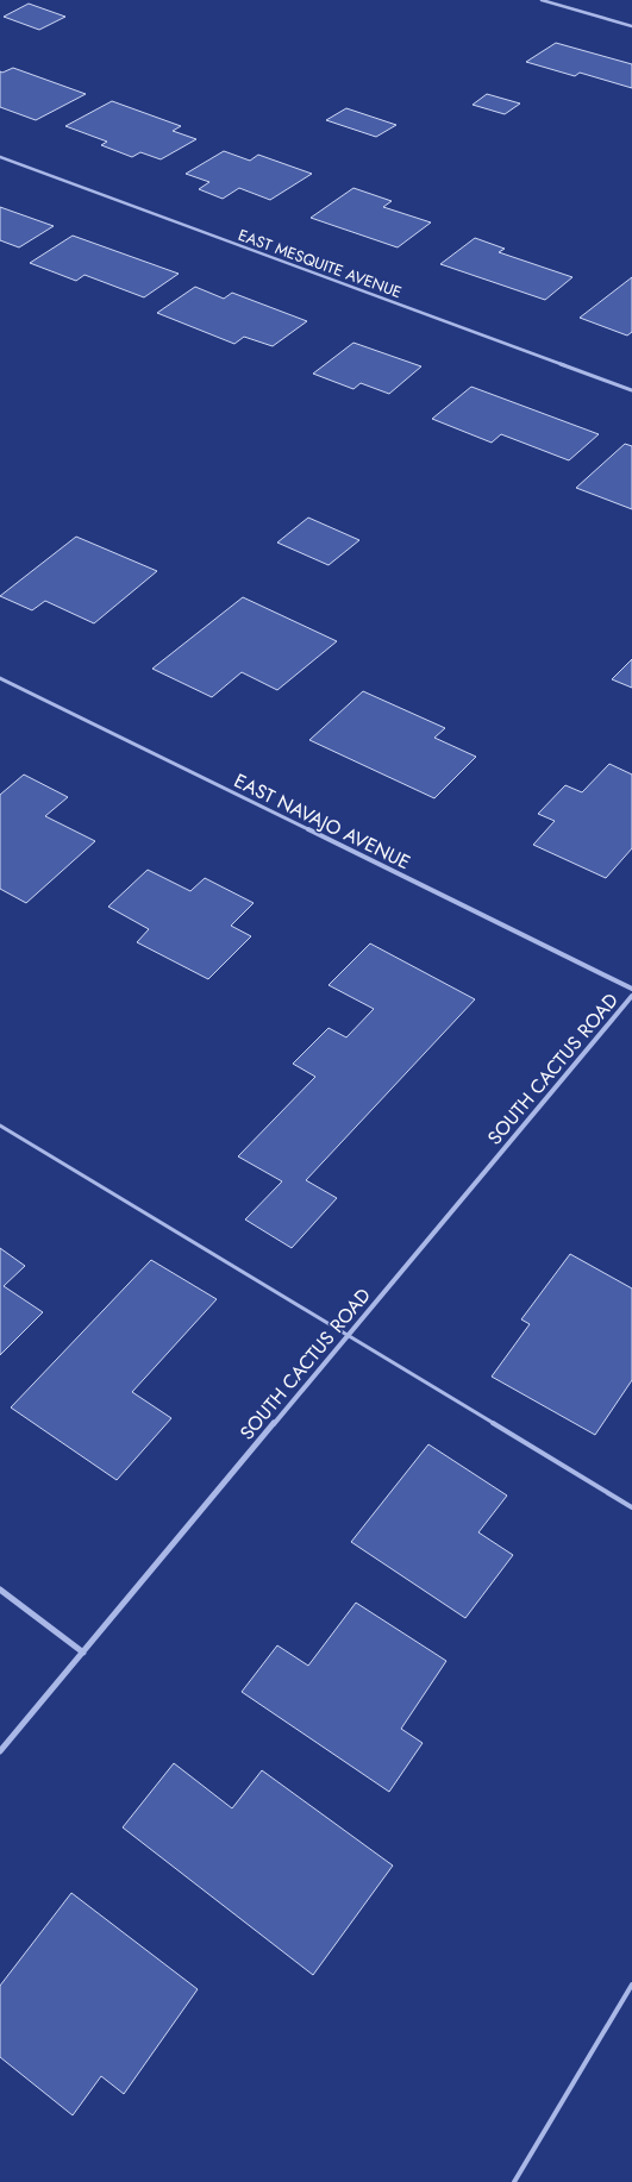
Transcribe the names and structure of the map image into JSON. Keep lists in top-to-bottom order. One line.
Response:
{"streets":{"street":["EAST MESQUITE AVENUE","EAST NAVAJO AVENUE","SOUTH CACTUS ROAD"]}}
